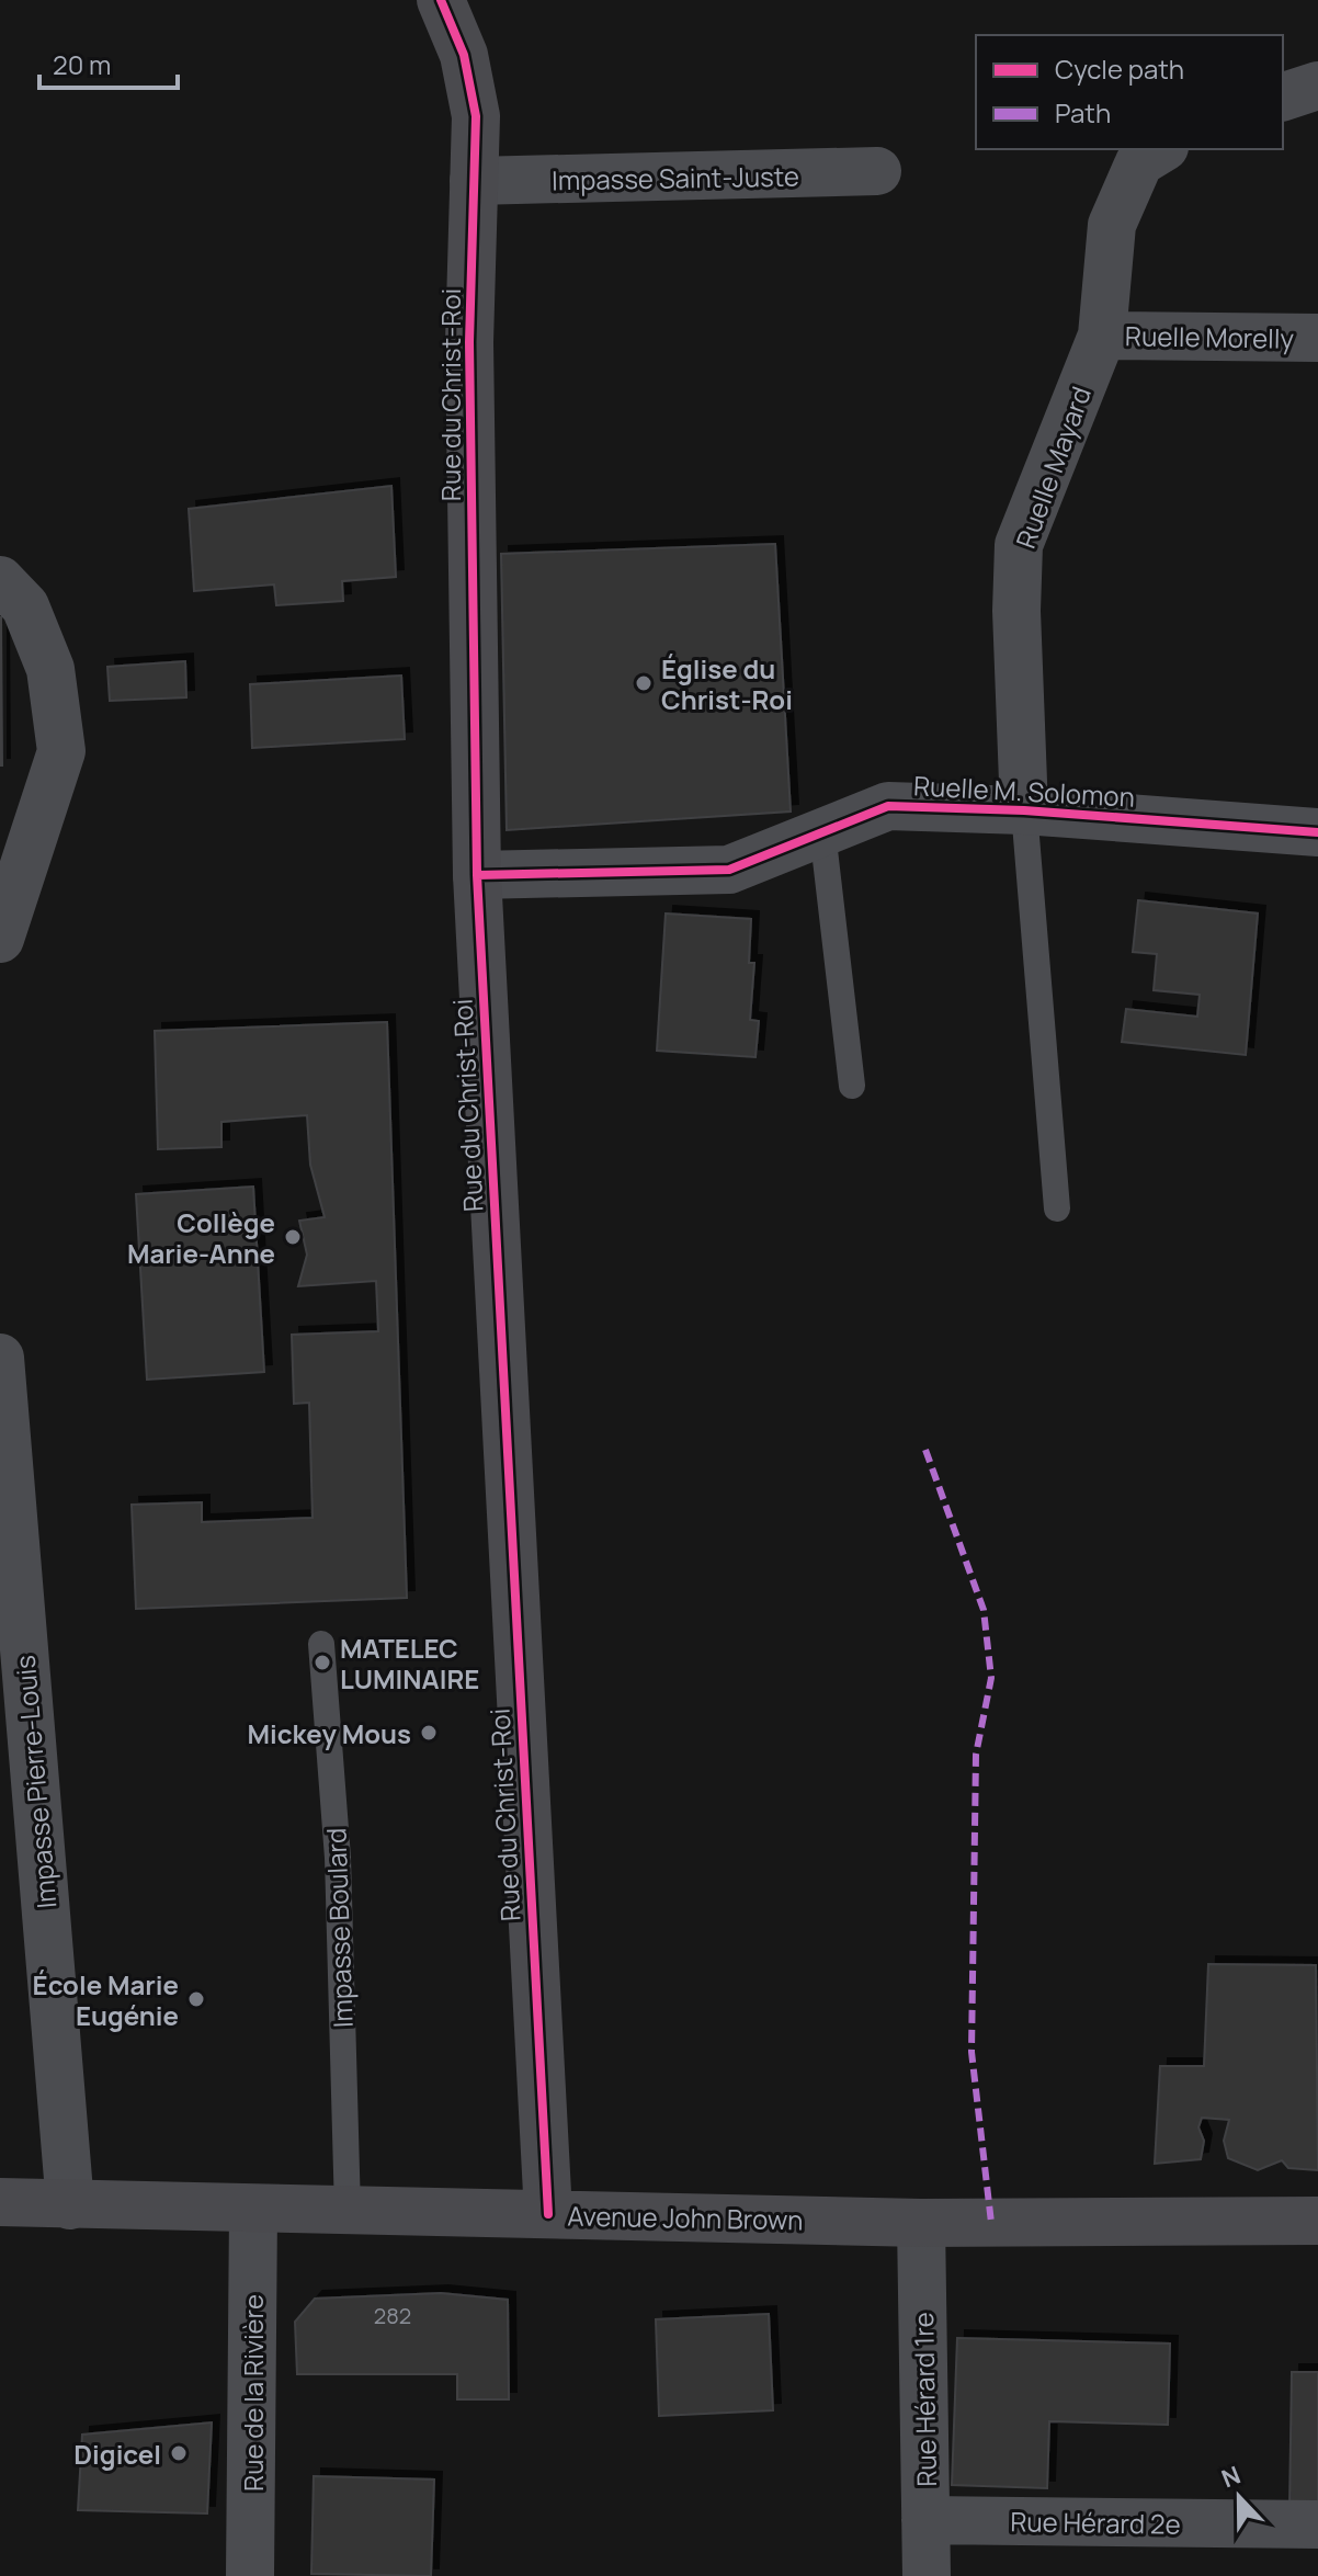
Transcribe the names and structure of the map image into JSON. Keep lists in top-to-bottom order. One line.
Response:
{"streets":{"street":["Impasse Saint-Juste","Ruelle Morelly","Rue du Christ-Roi","Ruelle Mayard","Ruelle M. Solomon","Impasse Pierre-Louis","Avenue John Brown","Rue de la Rivière","Rue Hérard 1re","Rue Hérard 2e"],"lane":["Impasse Boulard"]},"crossings":[["Impasse Saint-Juste","Rue du Christ-Roi"],["Ruelle Morelly","Ruelle Mayard"],["Rue du Christ-Roi","Ruelle M. Solomon"],["Rue du Christ-Roi","Avenue John Brown"],["Ruelle Mayard","Ruelle M. Solomon"],["Impasse Pierre-Louis","Avenue John Brown"],["Impasse Boulard","Avenue John Brown"],["Avenue John Brown","Rue de la Rivière"],["Avenue John Brown","Rue Hérard 1re"],["Rue Hérard 1re","Rue Hérard 2e"]],"places":["Église du Christ-Roi","Collège Marie-Anne","MATELEC LUMINAIRE","Mickey Mous","École Marie Eugénie","Digicel"],"house_numbers":["282"],"legend":["Cycle path","Path"],"scale_bar":"20 m","north":"top"}
